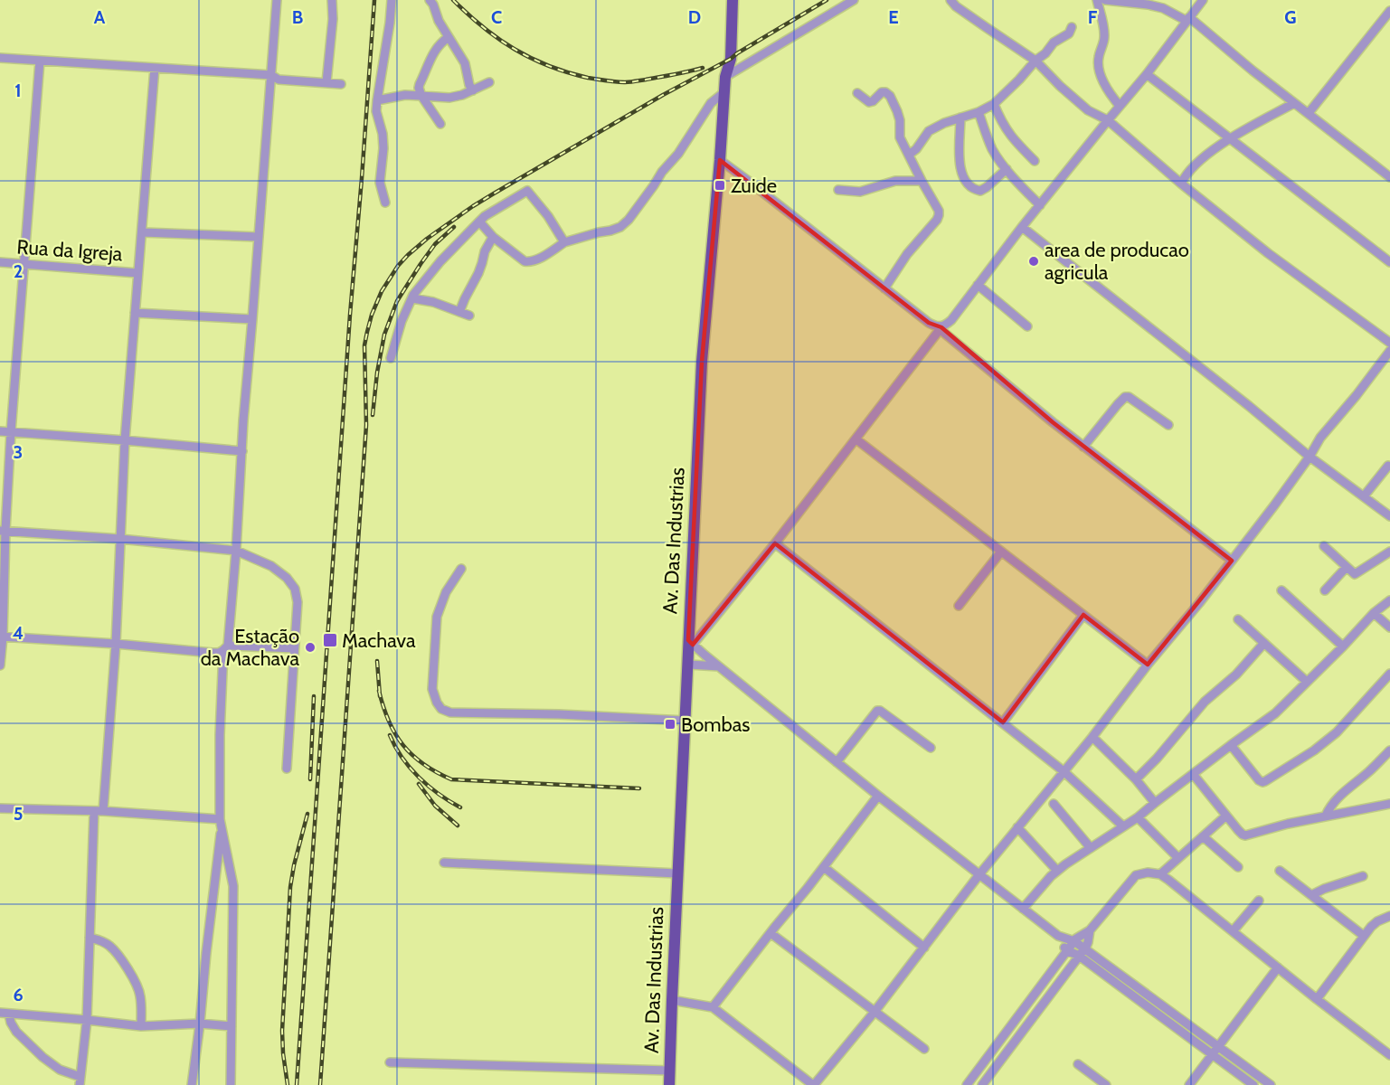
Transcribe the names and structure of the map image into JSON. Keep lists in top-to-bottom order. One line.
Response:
{"streets":{"main road":["Av. Das Industrias"],"street":["Rua da Igreja"]},"places":{"transit":["Zuide","Machava","Bombas"],"other":["area de producao agricula","Estação da Machava"]},"grid":{"columns":["A","B","C","D","E","F","G"],"rows":["1","2","3","4","5","6"]}}
